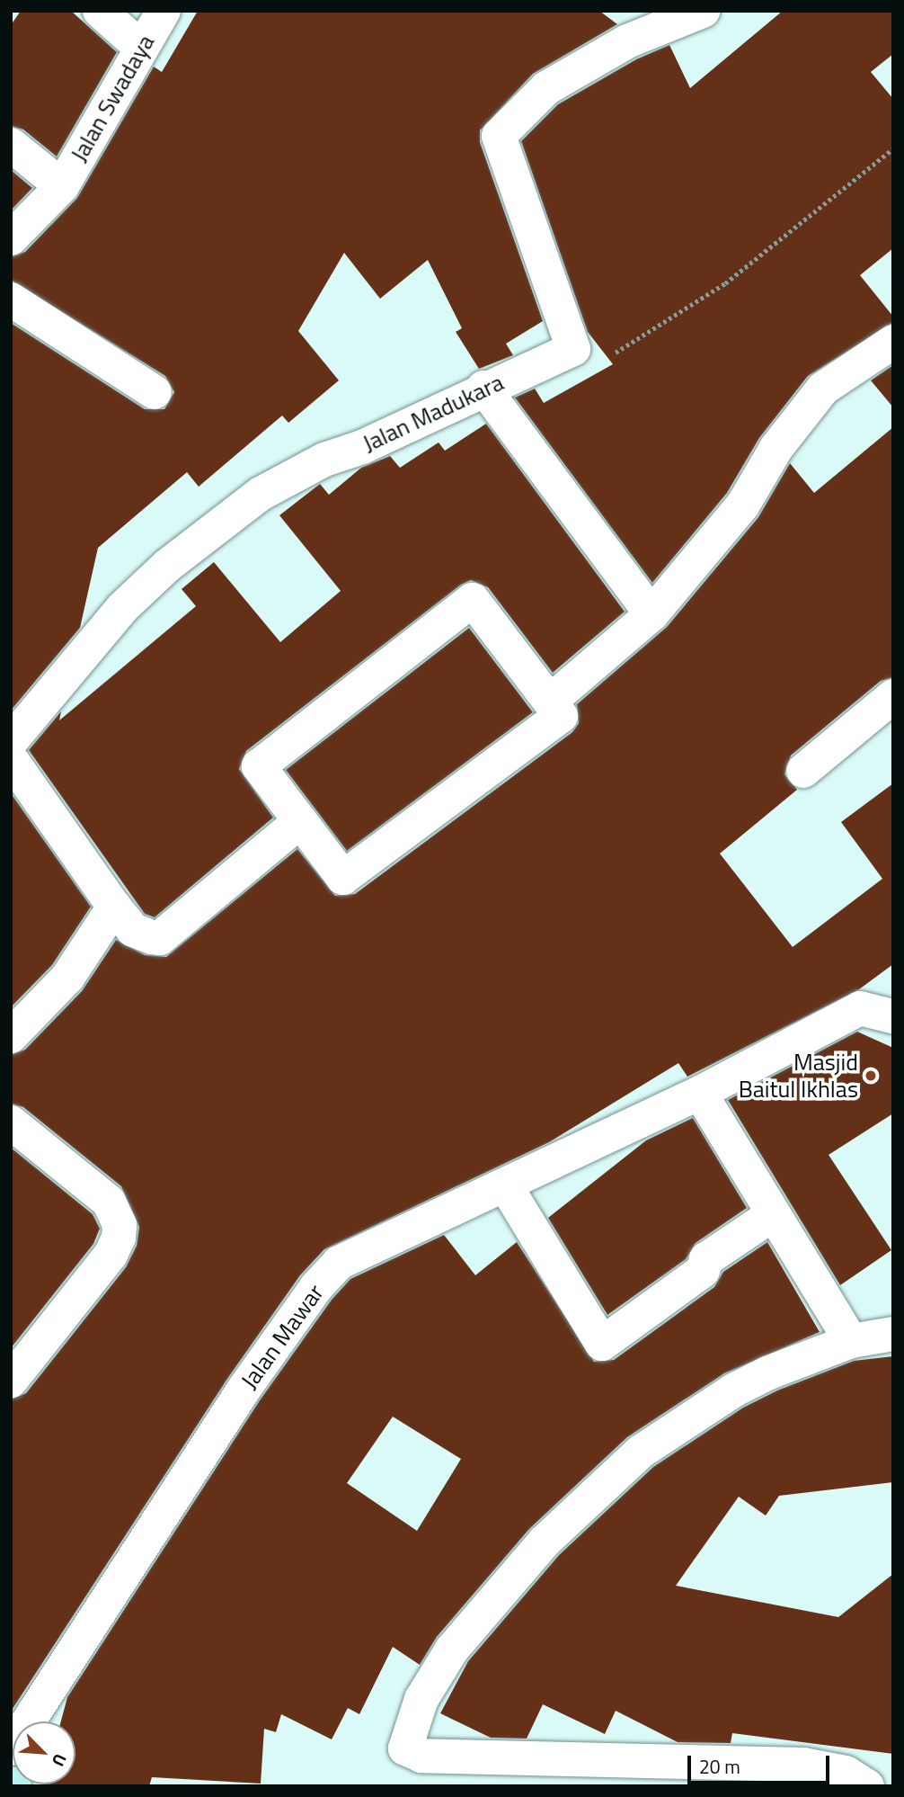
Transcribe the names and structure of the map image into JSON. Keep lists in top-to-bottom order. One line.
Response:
{"streets":{"street":["Jalan Swadaya","Jalan Madukara","Jalan Mawar"]},"places":["Masjid Baitul Ikhlas"],"scale_bar":"20 m","north":"bottom right"}
